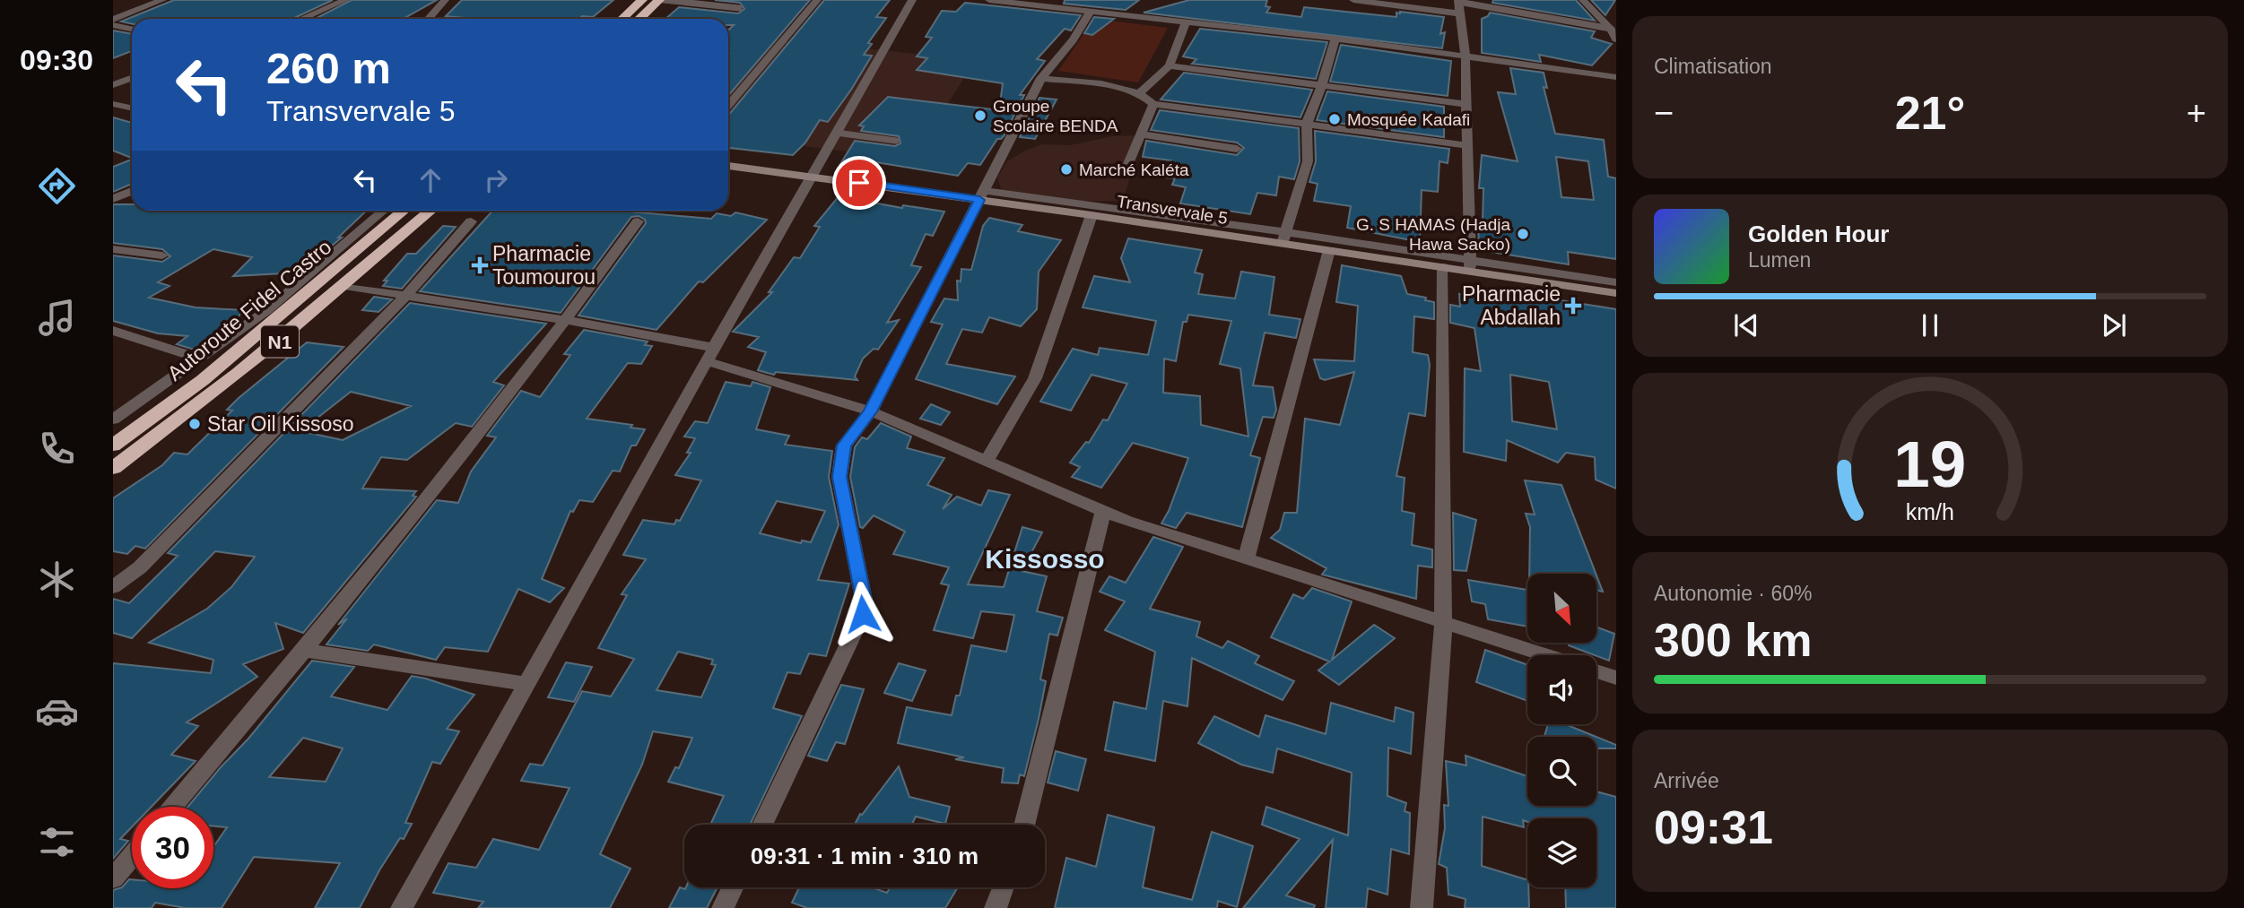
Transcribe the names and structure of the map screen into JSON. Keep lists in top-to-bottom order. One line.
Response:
{"streets":{"highway":["Autoroute Fidel Castro","N1"],"main road":["Transvervale 5"]},"districts":["Kissosso"],"places":{"other":["Groupe Scolaire BENDA","Mosquée Kadafi","Marché Kaléta","G. S HAMAS (Hadja Hawa Sacko)","Star Oil Kissoso"],"health":["Pharmacie Toumourou","Pharmacie Abdallah"]},"north":"bottom right","page":{"tabs":"09:30","tile":["Climatisation",["Autonomie · 60%","300 km"],["Arrivée","09:31"]],"turn":["260 m","Transvervale 5"],"heat":["−","21°","+"],"song":["Golden Hour","Lumen"],"limit":"30","trip":"09:31 · 1 min · 310 m","gauge":["19","km/h"]}}
